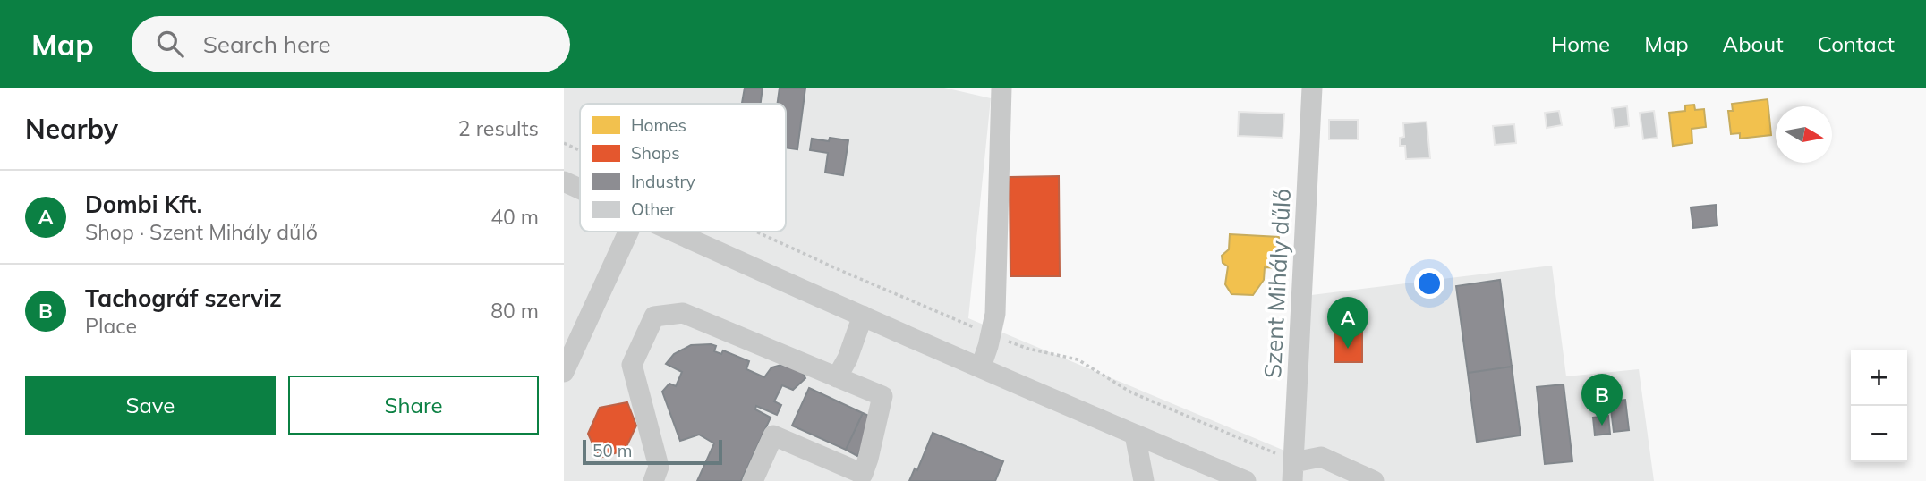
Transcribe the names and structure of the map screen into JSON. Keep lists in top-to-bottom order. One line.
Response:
{"streets":{"street":["Szent Mihály dűlő"]},"legend":["Homes","Shops","Industry","Other"],"scale_bar":"50 m","north":"right","page":{"header":"Map","search":"Search here","nav":["Home","Map","About","Contact"],"heading":["Nearby","2 results"],"list":[{"mark":"A","name":"Dombi Kft.","note":"Shop · Szent Mihály dűlő","value":"40 m"},{"mark":"B","name":"Tachográf szerviz","note":"Place","value":"80 m"}],"pins":["A","B"],"map_buttons":["+","−"],"buttons":["Save","Share"],"scale":"50 m"}}
